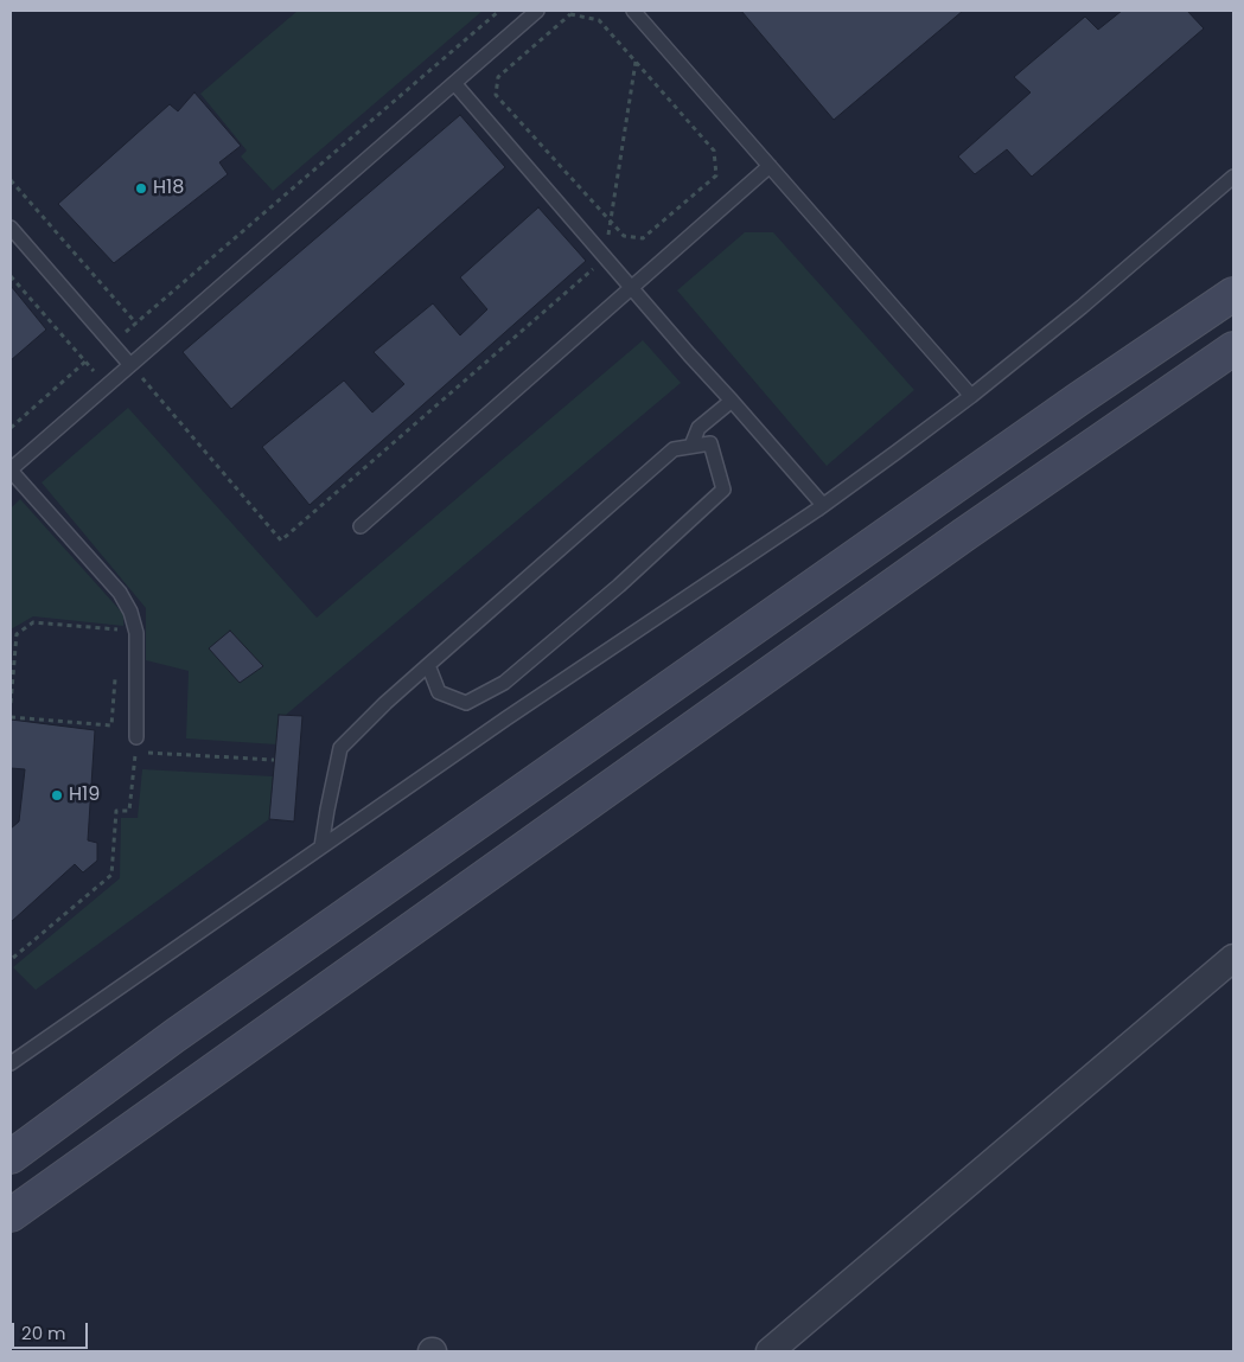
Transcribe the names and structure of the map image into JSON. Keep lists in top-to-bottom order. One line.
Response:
{"places":["H18","H19"],"scale_bar":"20 m"}
